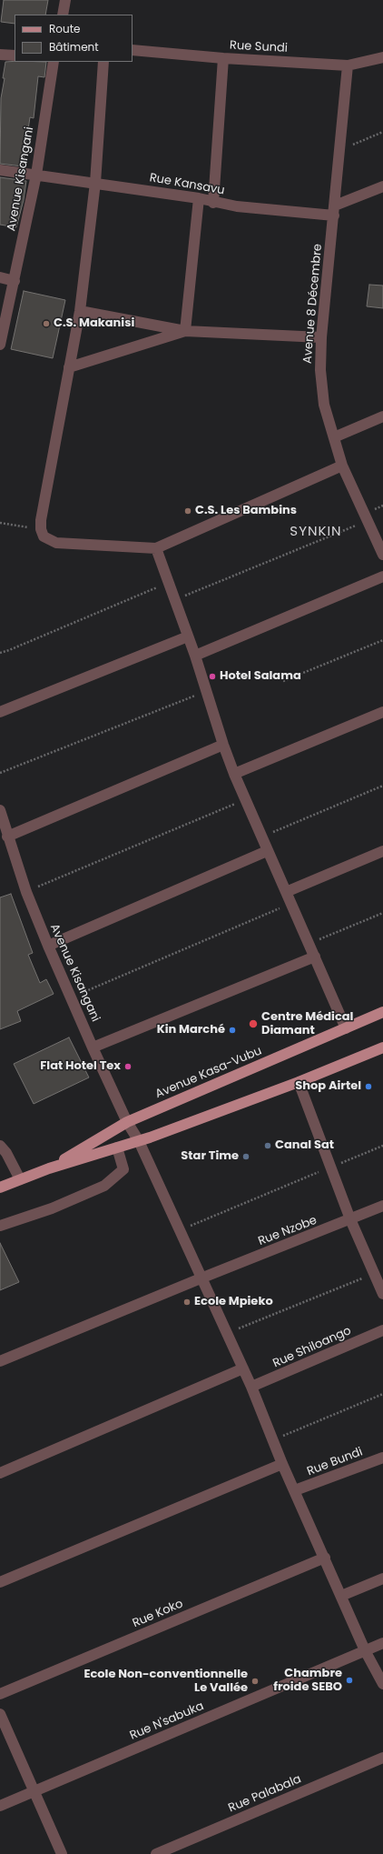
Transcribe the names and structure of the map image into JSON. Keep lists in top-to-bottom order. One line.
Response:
{"streets":{"main road":["Avenue Kasa-Vubu"],"street":["Rue Sundi","Avenue Kisangani","Rue Kansavu","Avenue 8 Décembre","Rue Nzobe","Rue Shiloango","Rue Bundi","Rue Koko","Rue N'sabuka","Rue Palabala"]},"crossings":[["Rue Sundi","Avenue 8 Décembre"],["Avenue Kisangani","Rue Kansavu"],["Avenue Kisangani","Avenue Kasa-Vubu"],["Avenue Kisangani","Rue Nzobe"],["Avenue Kisangani","Rue Shiloango"],["Avenue Kisangani","Rue Bundi"],["Avenue Kisangani","Rue Koko"],["Avenue Kisangani","Rue N'sabuka"],["Rue Kansavu","Avenue 8 Décembre"]],"districts":["SYNKIN"],"places":["C.S. Makanisi","C.S. Les Bambins","Hotel Salama","Centre Médical Diamant","Kin Marché","Flat Hotel Tex","Shop Airtel","Canal Sat","Star Time","Ecole Mpieko","Chambre froide SEBO","Ecole Non-conventionnelle Le Vallée"],"legend":["Route","Bâtiment"]}
